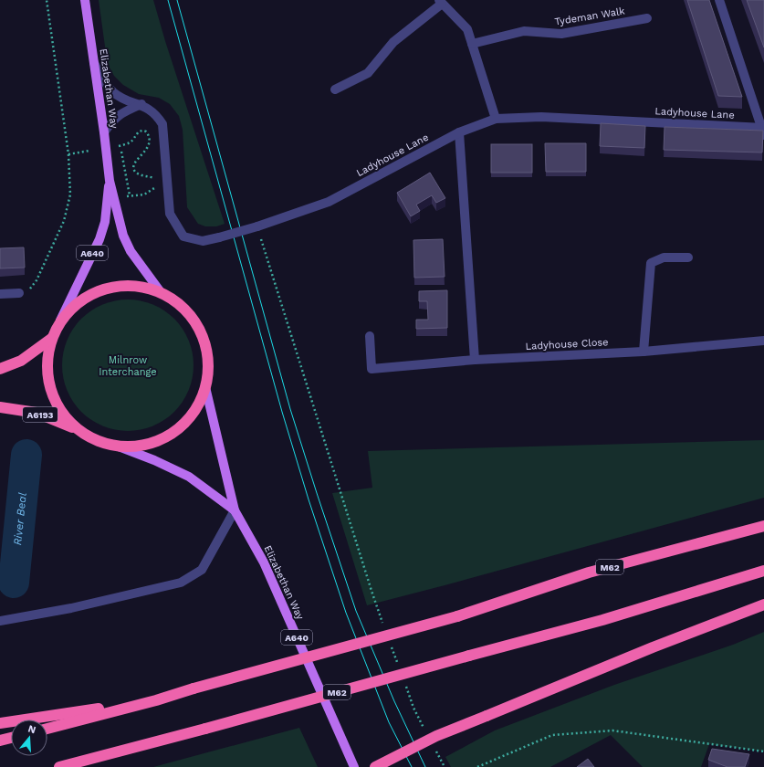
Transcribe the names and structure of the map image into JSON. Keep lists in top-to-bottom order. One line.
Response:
{"streets":{"highway":["A640","A6193","M62"],"main road":["Elizabethan Way"],"street":["Tydeman Walk","Ladyhouse Lane","Ladyhouse Close"]},"crossings":[["Elizabethan Way","Ladyhouse Lane"],["Elizabethan Way","A640"],["A640","A6193"]],"water":["River Beal"],"parks":["Milnrow Interchange"],"north":"top"}
